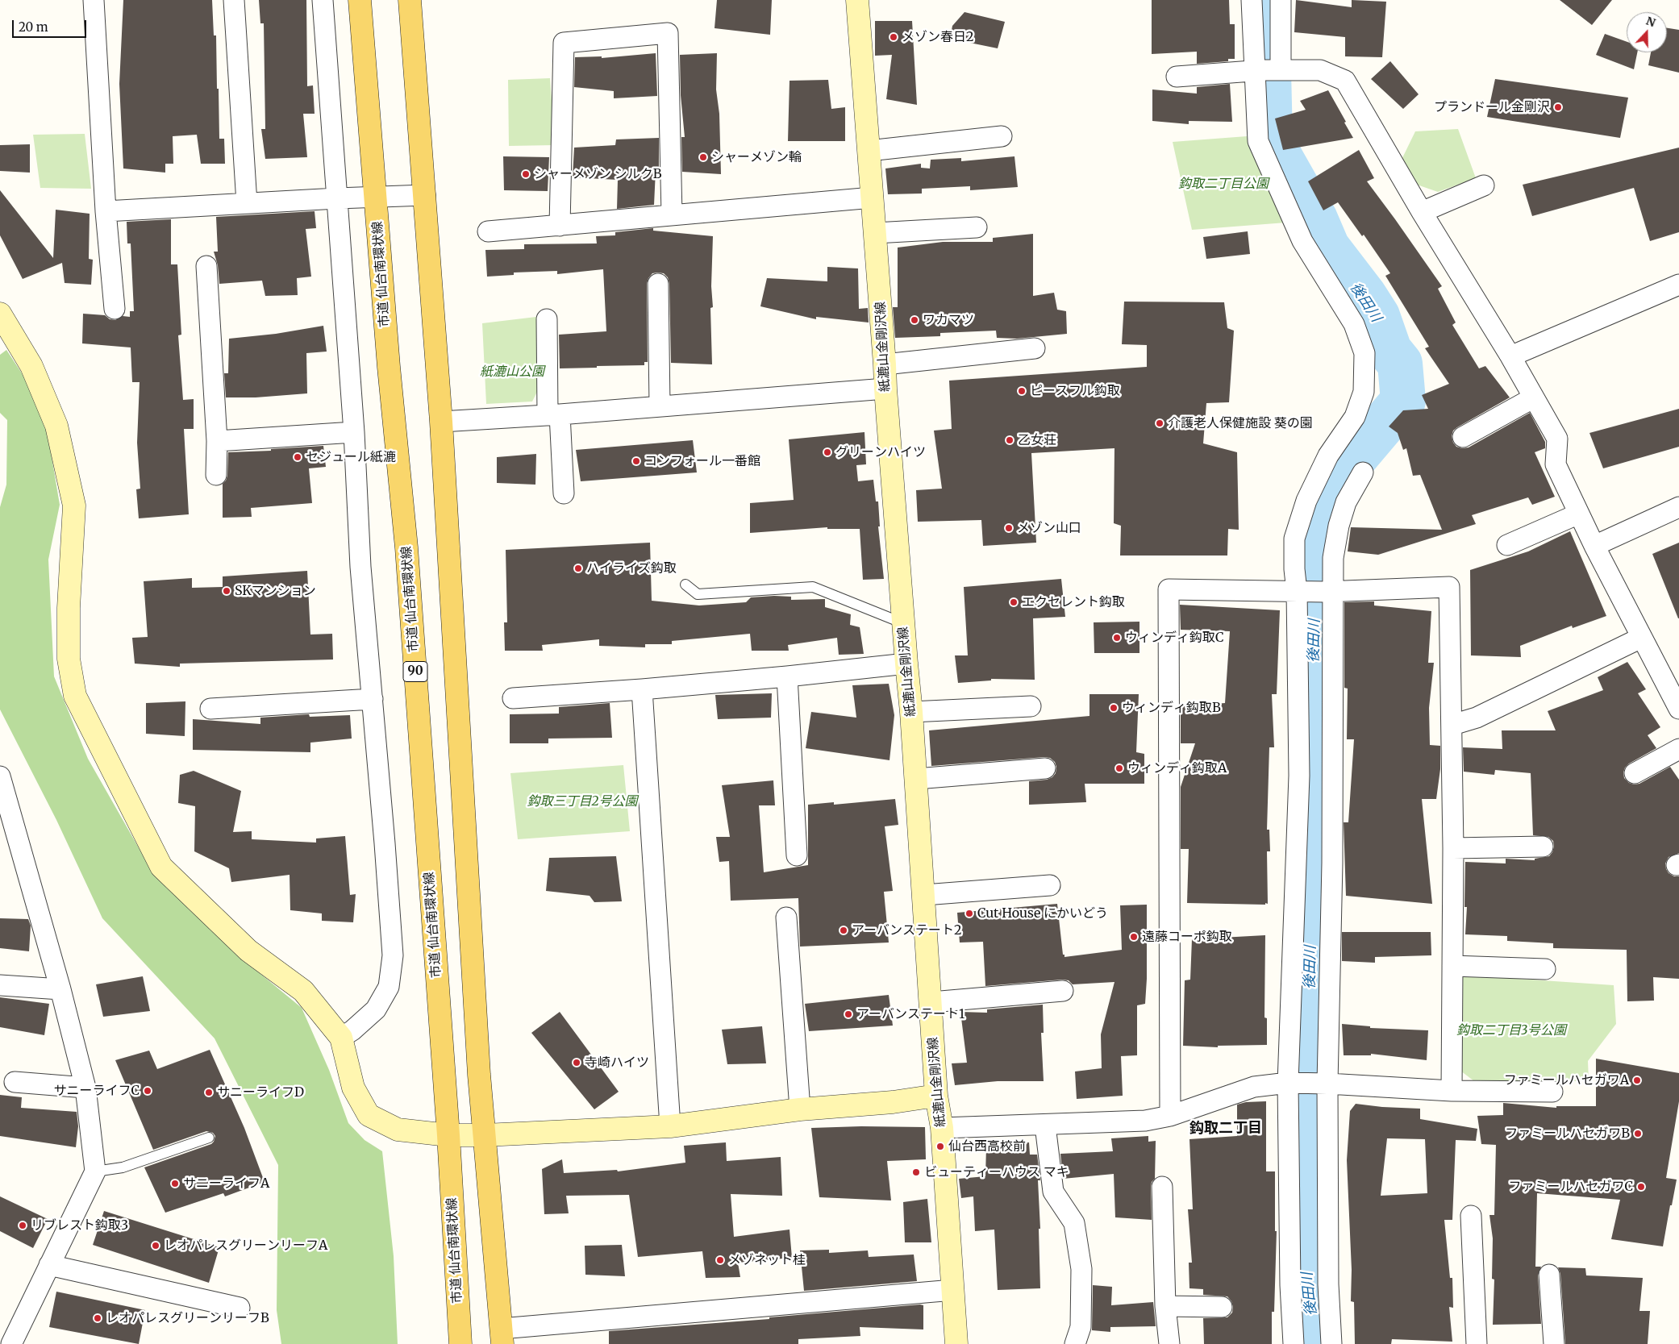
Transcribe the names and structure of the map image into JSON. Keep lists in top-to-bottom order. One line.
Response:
{"streets":{"main road":["市道 仙台南環状線","90"],"street":["紙漉山金剛沢線"]},"districts":["鈎取二丁目"],"water":["後田川"],"parks":["鈎取二丁目公園","紙漉山公園","鈎取三丁目2号公園","鈎取二丁目3号公園"],"places":["メゾン春日2","プランドール金剛沢","シャーメゾン輪","シャーメゾン シルクB","ワカマツ","ピースフル鈎取","介護老人保健施設 葵の園","乙女荘","グリーンハイツ","セジュール紙漉","コンフォール一番館","メゾン山口","ハイライズ鈎取","SKマンション","エクセレント鈎取","ウィンディ鈎取C","ウィンディ鈎取B","ウィンディ鈎取A","Cut House にかいどう","アーバンステート2","遠藤コーポ鈎取","アーバンステート1","寺崎ハイツ","ファミールハセガワA","サニーライフC","サニーライフD","ファミールハセガワB","仙台西高校前","ビューティーハウス マキ","サニーライフA","ファミールハセガワC","リブレスト鈎取3","レオパレスグリーンリーフA","メゾネット桂","レオパレスグリーンリーフB"],"scale_bar":"20 m","north":"top"}
